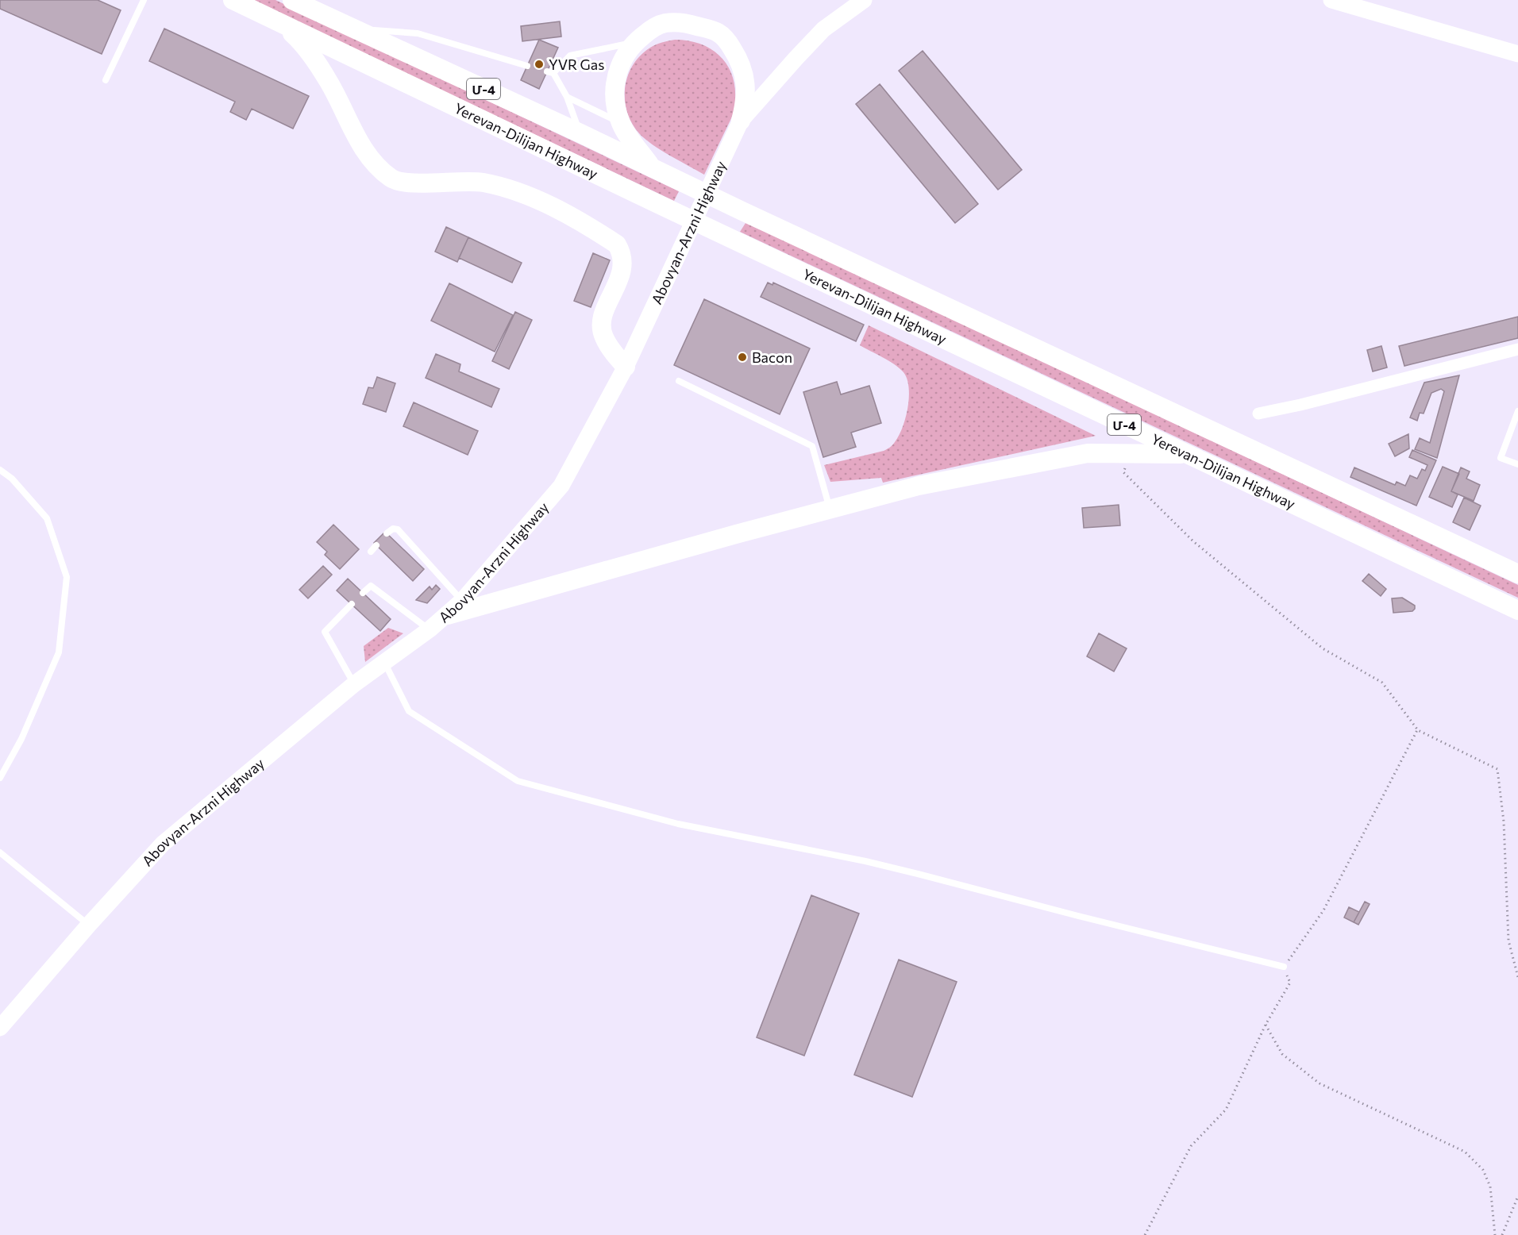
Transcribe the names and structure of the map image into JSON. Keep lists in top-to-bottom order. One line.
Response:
{"streets":{"highway":["Մ-4","Yerevan-Dilijan Highway"],"main road":["Abovyan-Arzni Highway"]},"places":["YVR Gas","Bacon"]}
